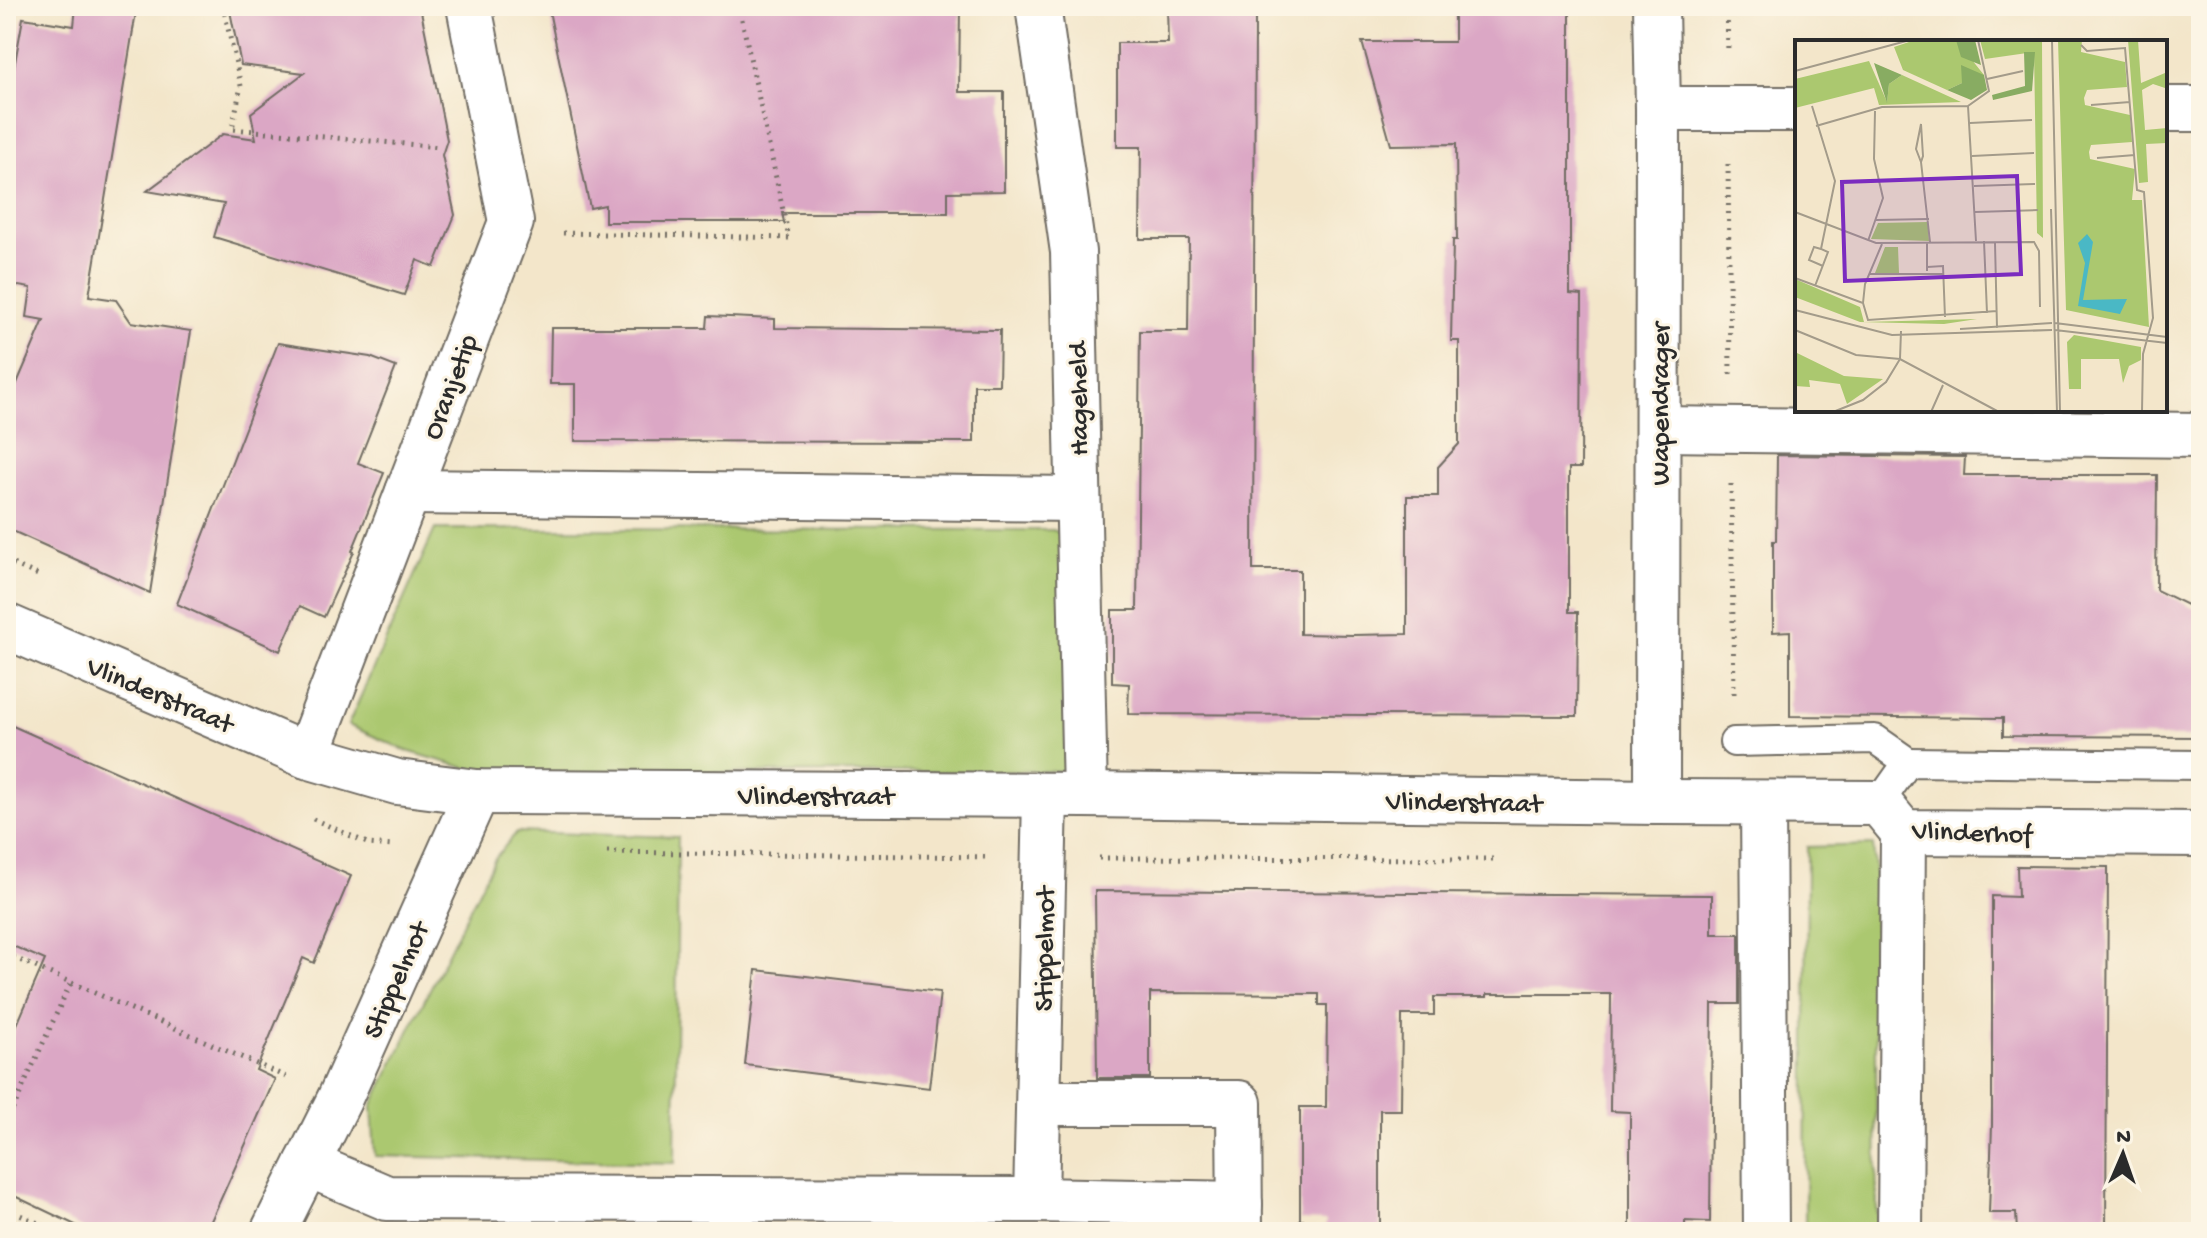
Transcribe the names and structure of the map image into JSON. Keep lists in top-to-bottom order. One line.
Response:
{"streets":{"street":["Oranjetip","Hageheld","Wapendrager","Vlinderstraat","Vlinderhof","Stippelmot"]},"crossings":[["Oranjetip","Vlinderstraat"],["Hageheld","Vlinderstraat"],["Hageheld","Stippelmot"],["Wapendrager","Vlinderstraat"],["Wapendrager","Vlinderhof"],["Vlinderstraat","Vlinderhof"],["Vlinderstraat","Stippelmot"]],"north":"top"}
